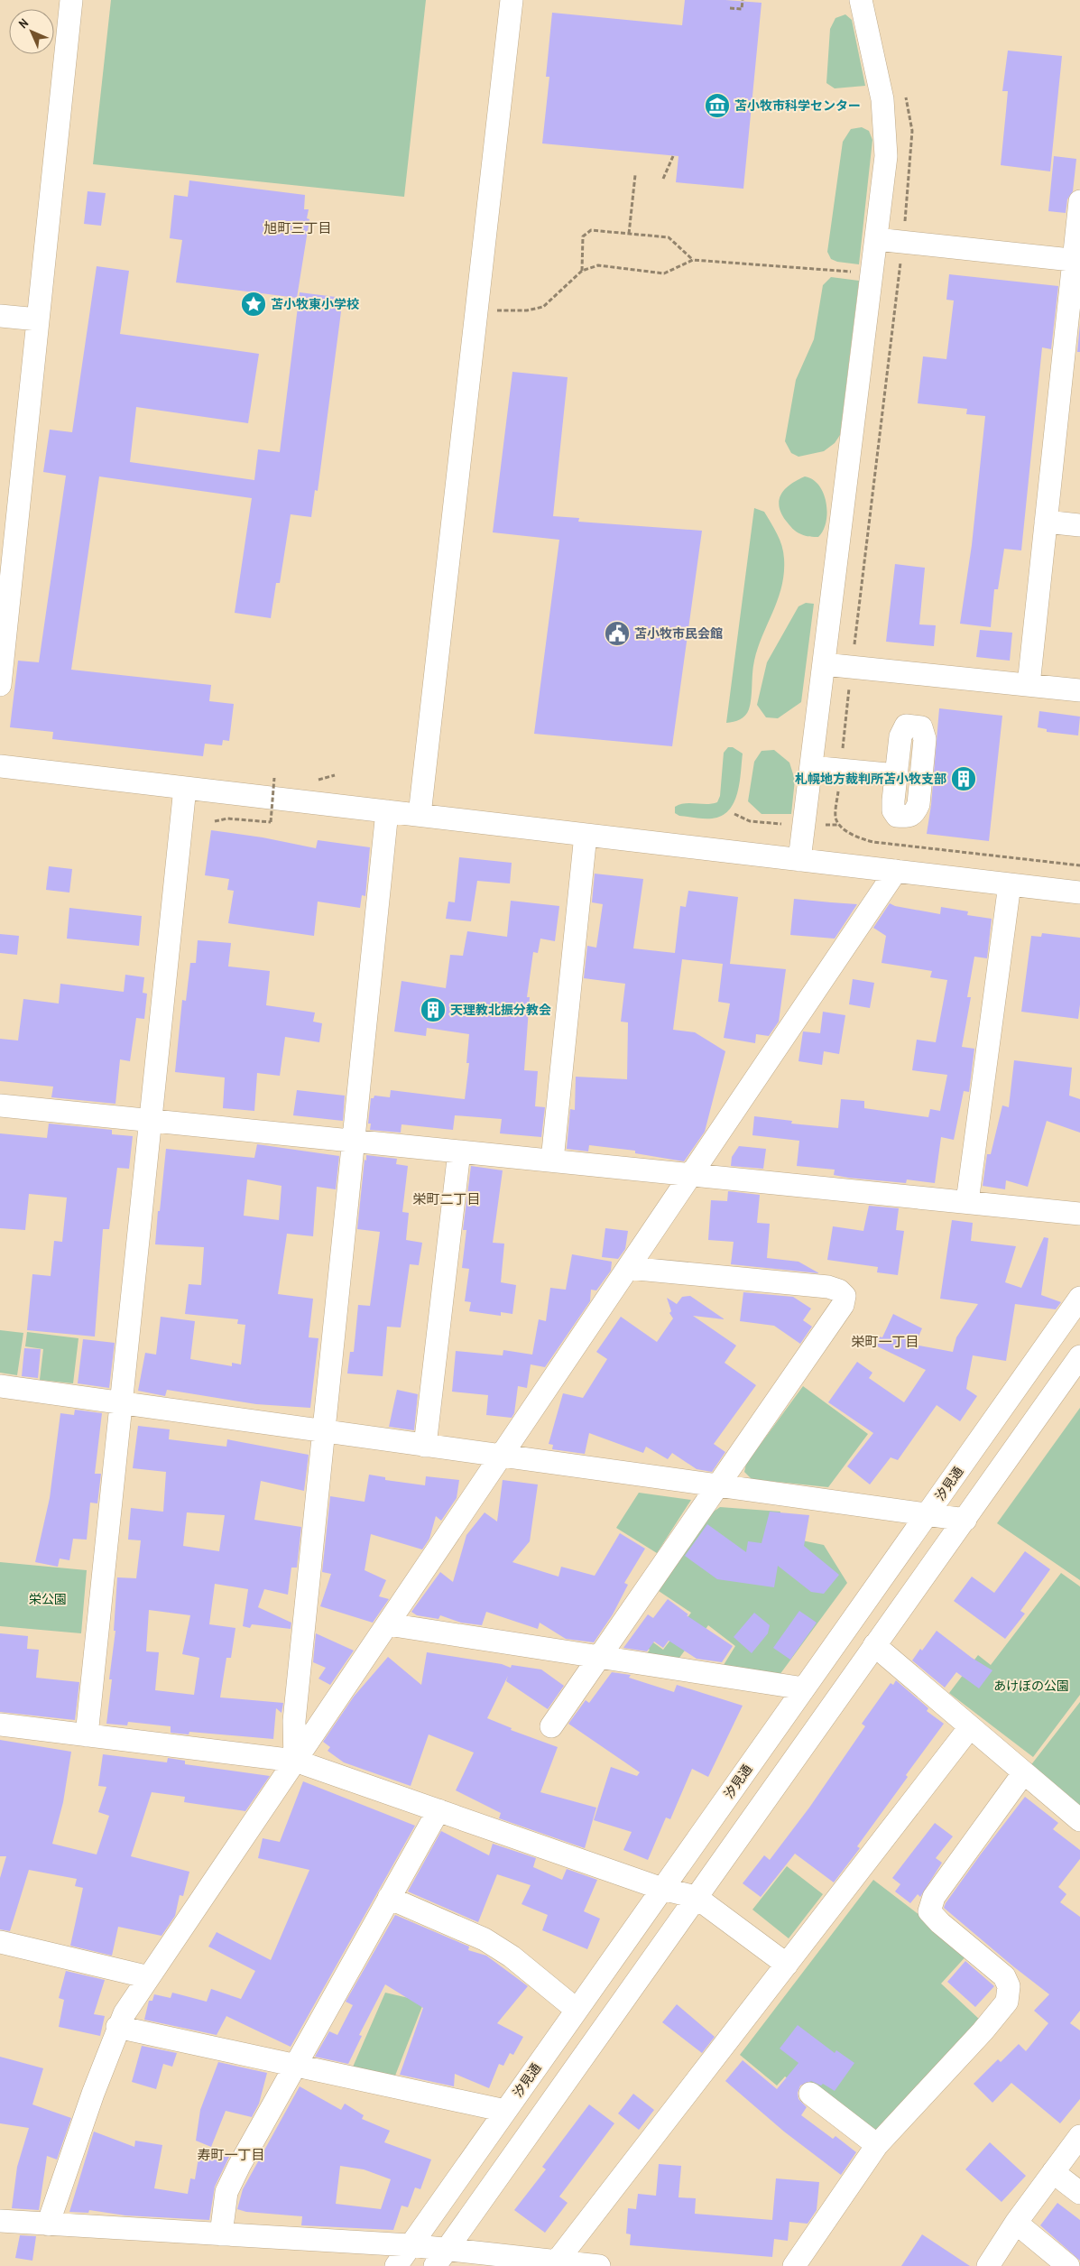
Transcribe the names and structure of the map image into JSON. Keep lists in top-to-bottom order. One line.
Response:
{"streets":{"street":["汐見通"]},"districts":["旭町三丁目","栄町二丁目","栄町一丁目","寿町一丁目"],"parks":["栄公園","あけぼの公園"],"places":{"museum":["苫小牧市科学センター"],"place":["苫小牧東小学校"],"public building":["苫小牧市民会館"],"building":["札幌地方裁判所苫小牧支部","天理教北振分教会"]},"north":"top left"}
